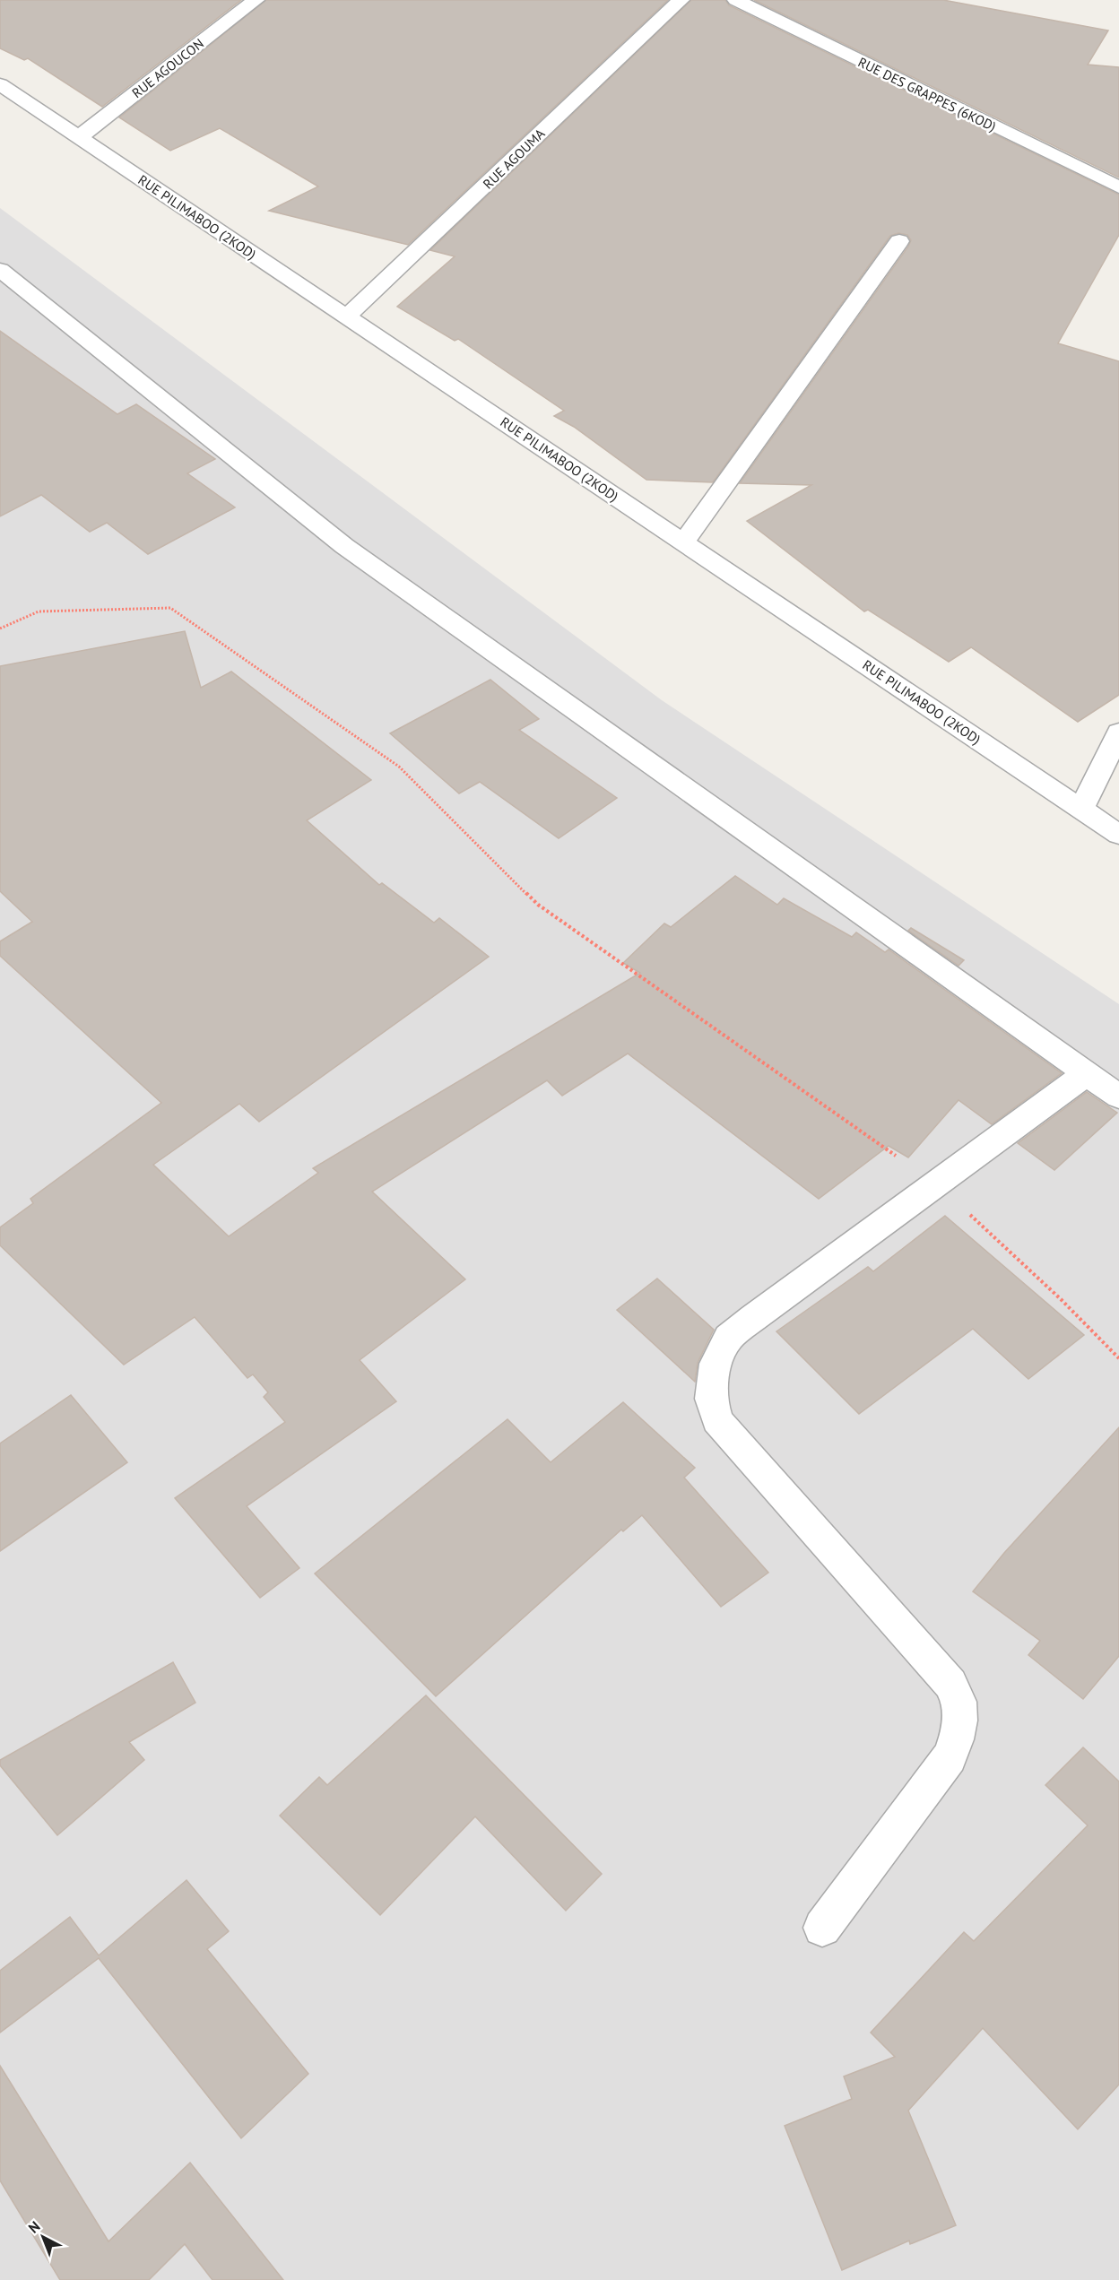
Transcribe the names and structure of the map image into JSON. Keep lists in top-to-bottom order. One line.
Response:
{"streets":{"street":["RUE AGOUCON","RUE DES GRAPPES (6KOD)","RUE AGOUMA","RUE PILIMABOO (2KOD)"]},"crossings":[["RUE AGOUCON","RUE PILIMABOO (2KOD)"],["RUE AGOUMA","RUE PILIMABOO (2KOD)"]],"north":"top left"}
